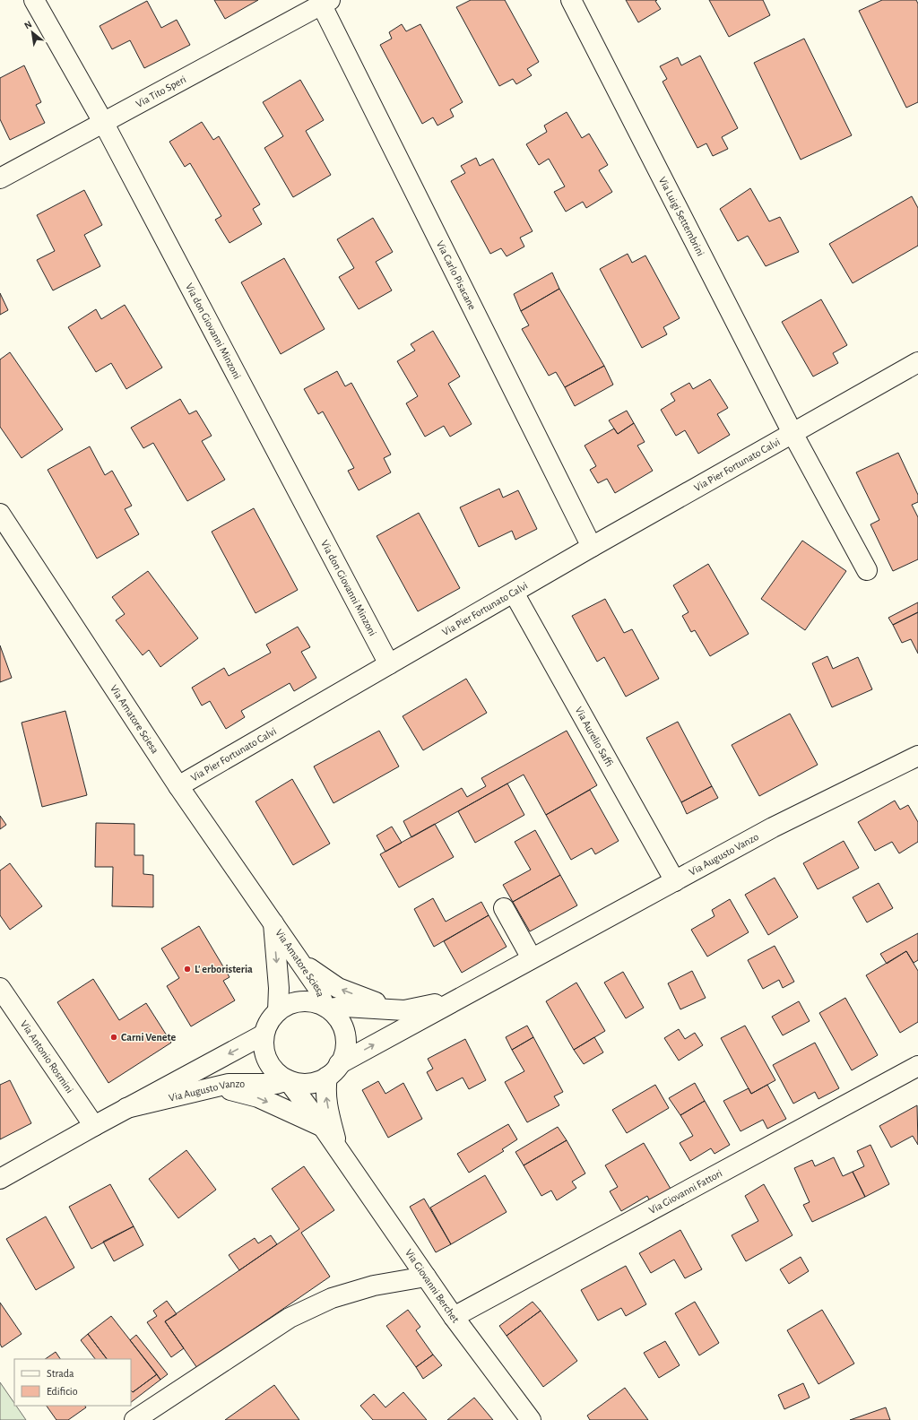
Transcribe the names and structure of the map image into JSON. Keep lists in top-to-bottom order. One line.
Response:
{"streets":{"street":["Via Tito Speri","Via Luigi Settembrini","Via Carlo Pisacane","Via don Giovanni Minzoni","Via Pier Fortunato Calvi","Via Amatore Sciesa","Via Aurelio Saffi","Via Augusto Vanzo","Via Antonio Rosmini","Via Giovanni Fattori","Via Giovanni Berchet"]},"crossings":[["Via Tito Speri","Via Carlo Pisacane"],["Via Tito Speri","Via don Giovanni Minzoni"],["Via Luigi Settembrini","Via Pier Fortunato Calvi"],["Via Carlo Pisacane","Via Pier Fortunato Calvi"],["Via don Giovanni Minzoni","Via Pier Fortunato Calvi"],["Via Pier Fortunato Calvi","Via Amatore Sciesa"],["Via Pier Fortunato Calvi","Via Aurelio Saffi"],["Via Amatore Sciesa","Via Augusto Vanzo"],["Via Amatore Sciesa","Via Giovanni Berchet"],["Via Aurelio Saffi","Via Augusto Vanzo"],["Via Augusto Vanzo","Via Antonio Rosmini"],["Via Augusto Vanzo","Via Giovanni Berchet"],["Via Giovanni Fattori","Via Giovanni Berchet"]],"places":["L' erboristeria","Carni Venete"],"legend":["Strada","Edificio"],"north":"top left"}
